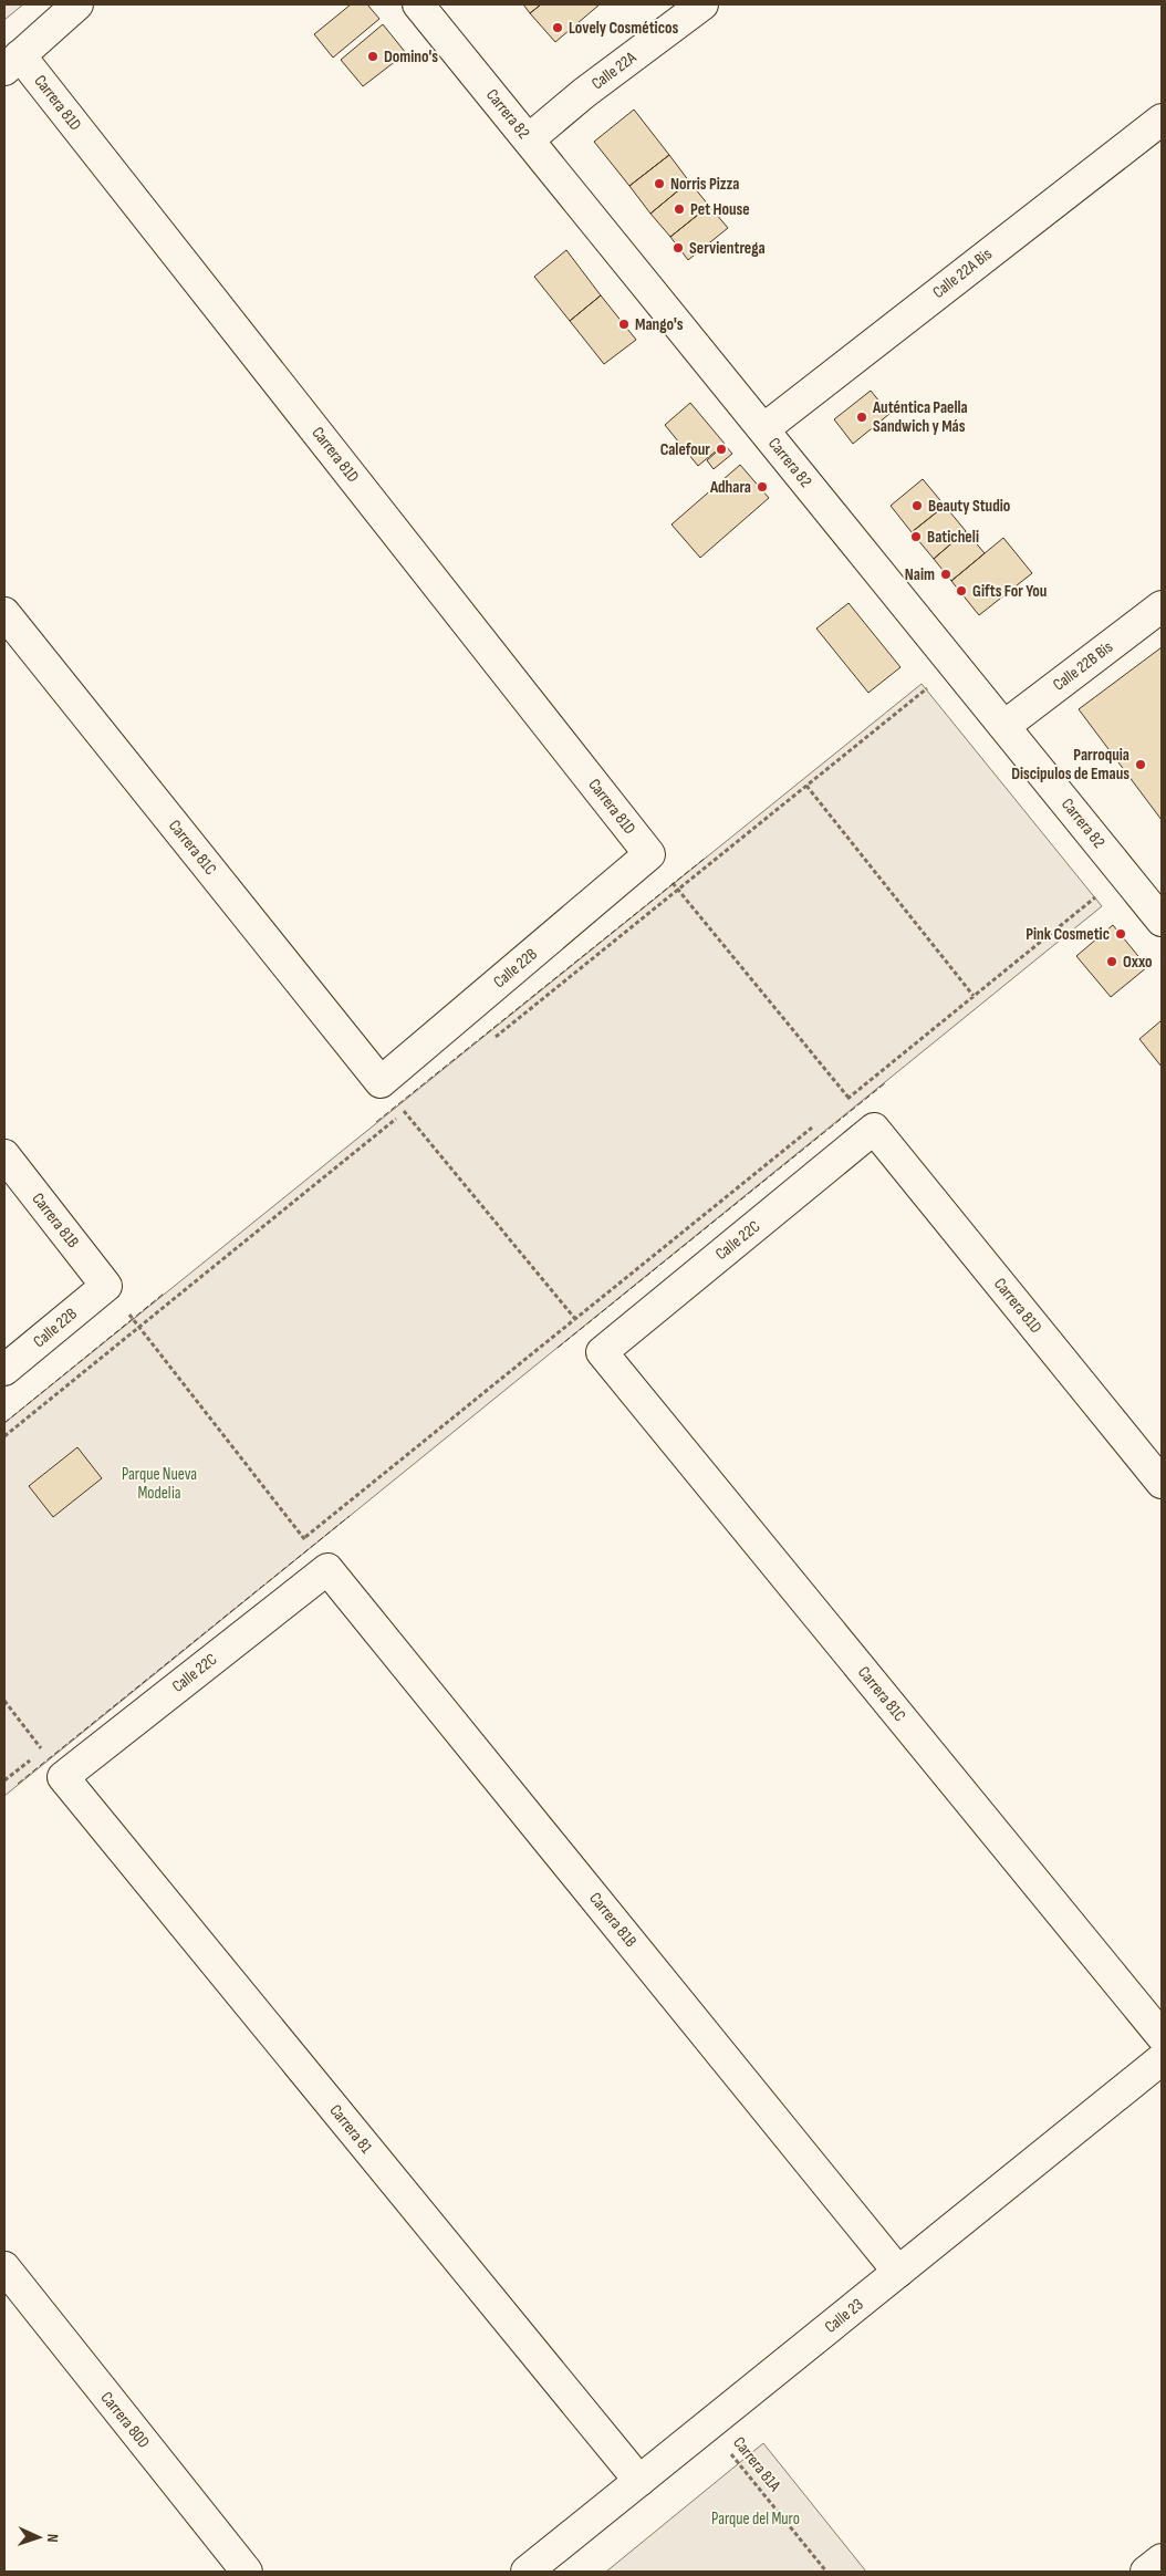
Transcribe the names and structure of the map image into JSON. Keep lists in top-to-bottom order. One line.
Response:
{"streets":{"street":["Calle 22A","Carrera 81D","Carrera 82","Calle 22A Bis","Calle 22B Bis","Carrera 81C","Calle 22B","Carrera 81B","Calle 22C","Carrera 81","Calle 23","Carrera 80D"],"path":["Carrera 81A"]},"crossings":[["Calle 22A","Carrera 82"],["Carrera 81D","Calle 22B"],["Carrera 81D","Calle 22C"],["Carrera 82","Calle 22A Bis"],["Carrera 82","Calle 22B Bis"],["Carrera 81C","Calle 22B"],["Carrera 81C","Calle 22C"],["Calle 22B","Carrera 81B"],["Carrera 81B","Calle 22C"],["Carrera 81B","Calle 23"],["Calle 22C","Carrera 81"],["Carrera 81","Calle 23"],["Calle 23","Carrera 81A"]],"parks":["Parque Nueva Modelia","Parque del Muro"],"places":["Lovely Cosméticos","Domino's","Norris Pizza","Pet House","Servientrega","Mango's","Auténtica Paella Sandwich y Más","Calefour","Adhara","Beauty Studio","Baticheli","Naim","Gifts For You","Parroquia Discipulos de Emaus","Pink Cosmetic","Oxxo"],"north":"right"}
